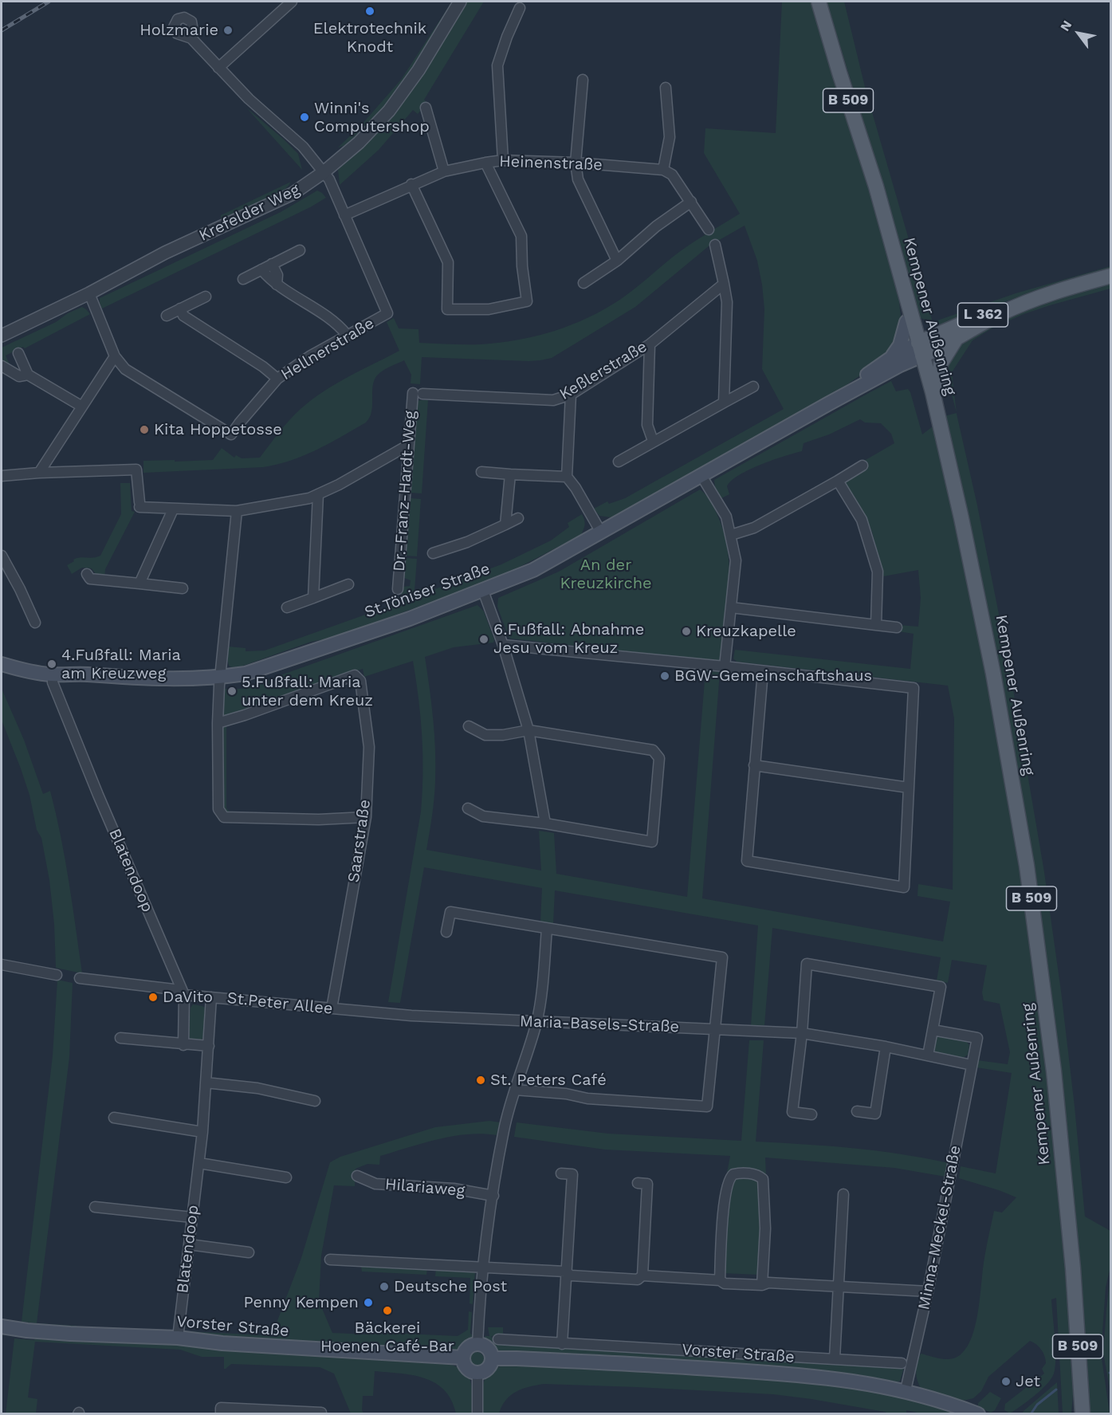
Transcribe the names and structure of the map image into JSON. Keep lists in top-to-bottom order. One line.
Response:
{"streets":{"main road":["B 509","L 362","Kempener Außenring","St.Töniser Straße","Vorster Straße"],"street":["Heinenstraße","Krefelder Weg","Hellnerstraße","Keßlerstraße","Dr.-Franz-Hardt-Weg","Saarstraße","Blatendoop","St.Peter Allee","Maria-Basels-Straße","Hilariaweg","Minna-Meckel-Straße"]},"crossings":[["Heinenstraße","Hellnerstraße"],["Krefelder Weg","Hellnerstraße"],["Kempener Außenring","St.Töniser Straße"],["Keßlerstraße","Dr.-Franz-Hardt-Weg"],["St.Töniser Straße","Blatendoop"],["Saarstraße","St.Peter Allee"],["Blatendoop","St.Peter Allee"],["Blatendoop","Vorster Straße"],["St.Peter Allee","Maria-Basels-Straße"],["Maria-Basels-Straße","Minna-Meckel-Straße"],["Minna-Meckel-Straße","Vorster Straße"]],"parks":["An der Kreuzkirche"],"places":["Elektrotechnik Knodt","Holzmarie","Winni's Computershop","Kita Hoppetosse","Kreuzkapelle","6.Fußfall: Abnahme Jesu vom Kreuz","4.Fußfall: Maria am Kreuzweg","BGW-Gemeinschaftshaus","5.Fußfall: Maria unter dem Kreuz","DaVito","St. Peters Café","Deutsche Post","Penny Kempen","Bäckerei Hoenen Café-Bar","Jet"],"north":"top left"}
